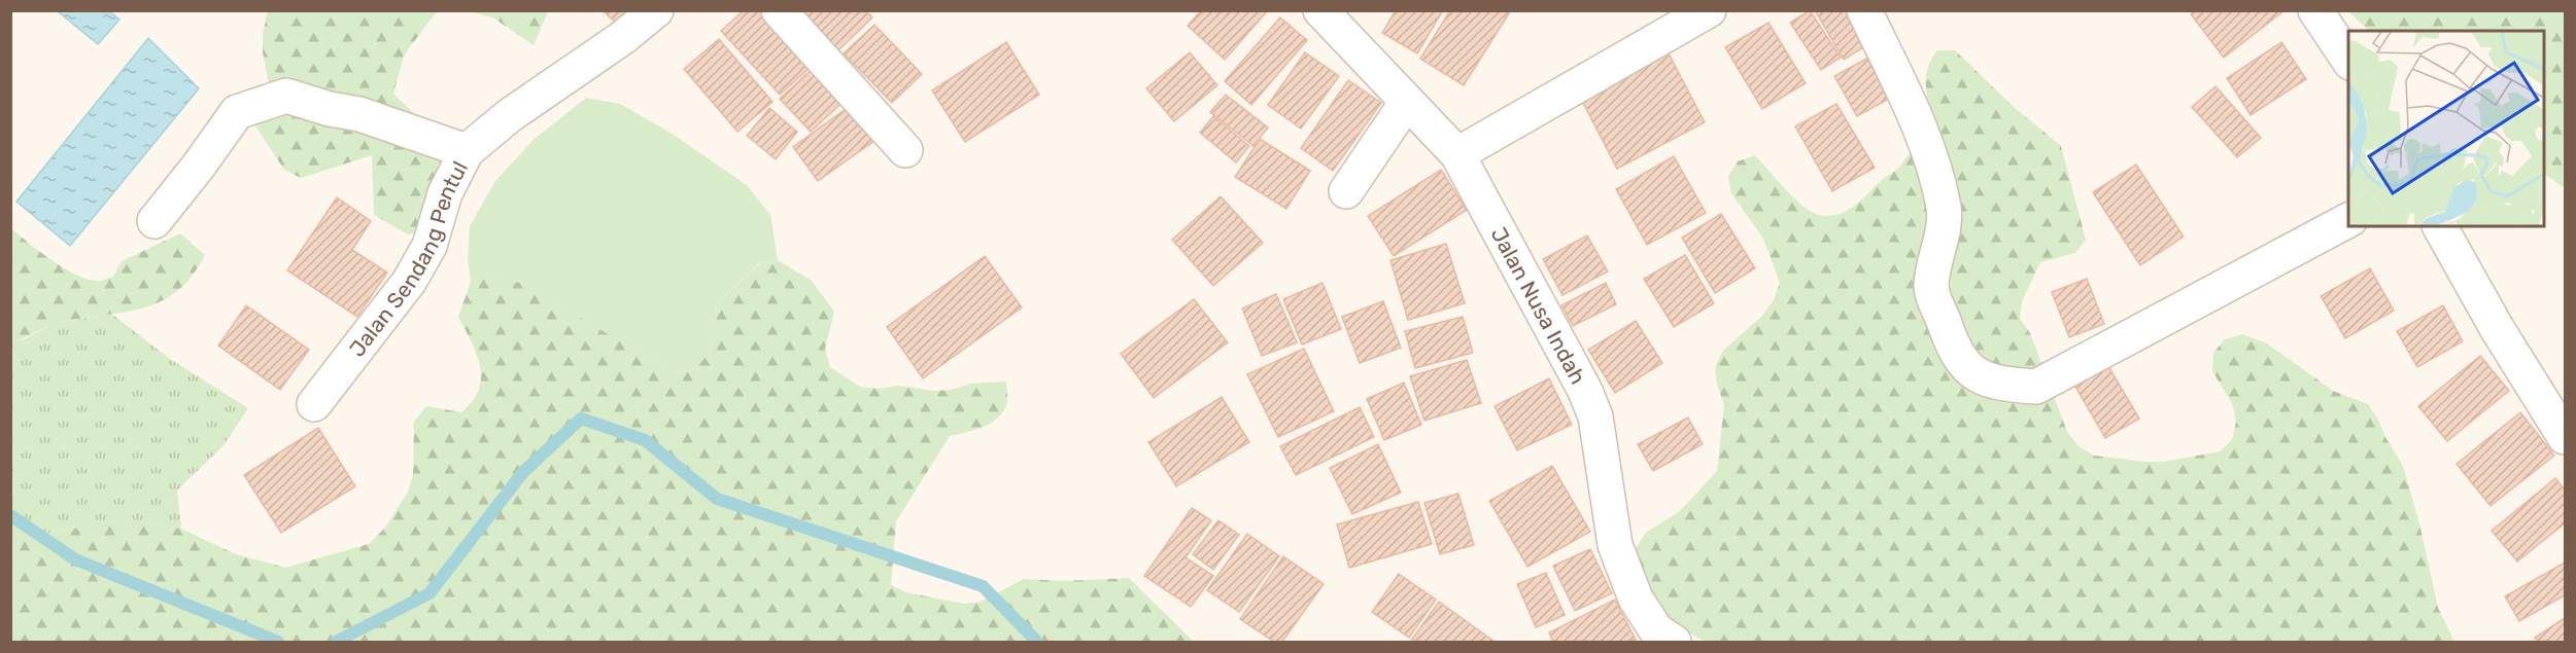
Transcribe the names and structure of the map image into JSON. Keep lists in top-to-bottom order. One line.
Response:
{"streets":{"street":["Jalan Sendang Pentul","Jalan Nusa Indah"]}}
